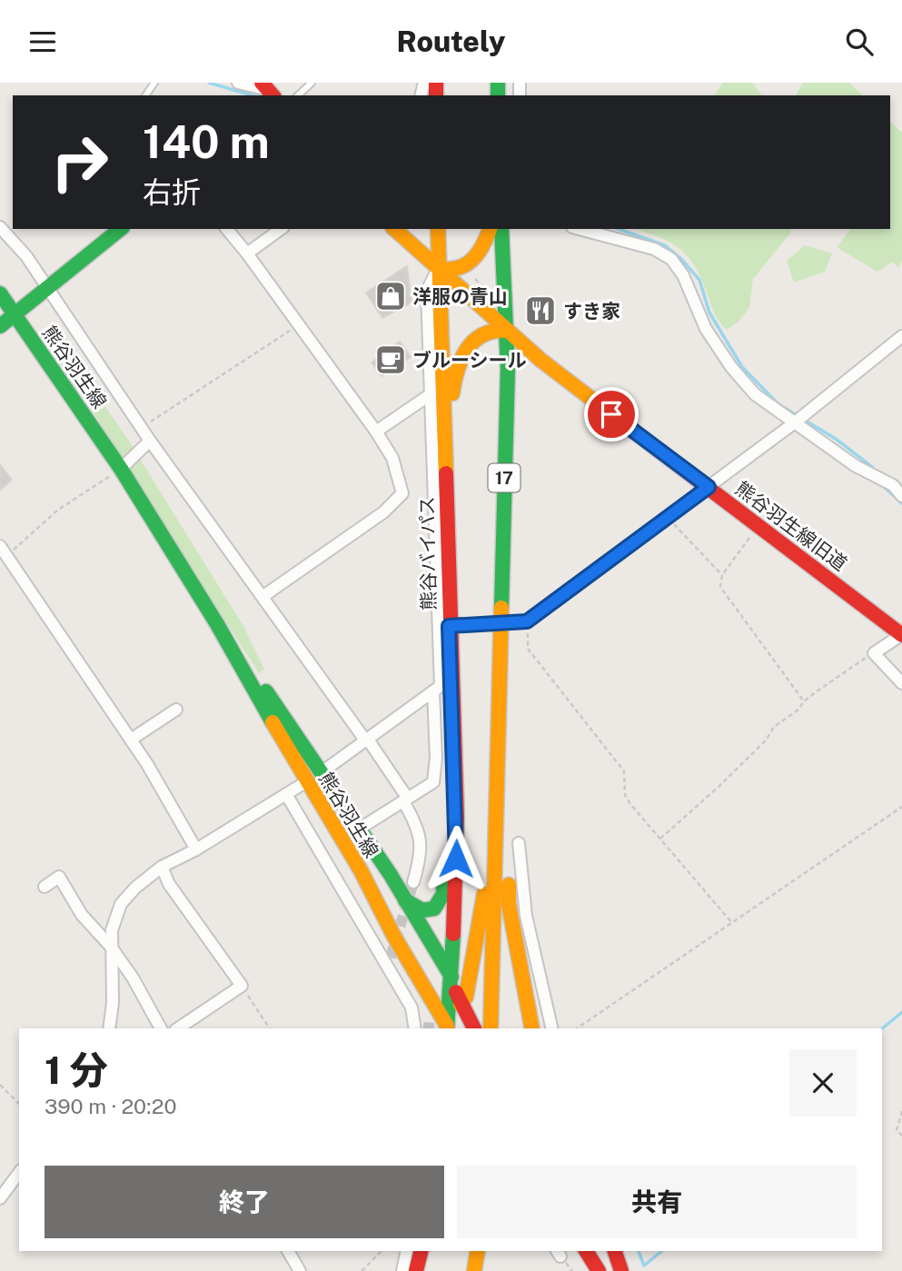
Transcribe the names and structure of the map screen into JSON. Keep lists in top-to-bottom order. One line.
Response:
{"streets":{"main road":["熊谷羽生線","17","熊谷羽生線旧道","熊谷バイパス"]},"crossings":[["熊谷羽生線","熊谷バイパス"],["17","熊谷羽生線旧道"]],"places":{"shop":["洋服の青山"],"restaurant":["すき家"],"cafe":["ブルーシール"]},"page":{"header":"Routely","turn":["140 m","右折"],"heading":["1 分","390 m · 20:20"],"buttons":["終了","共有"]}}
